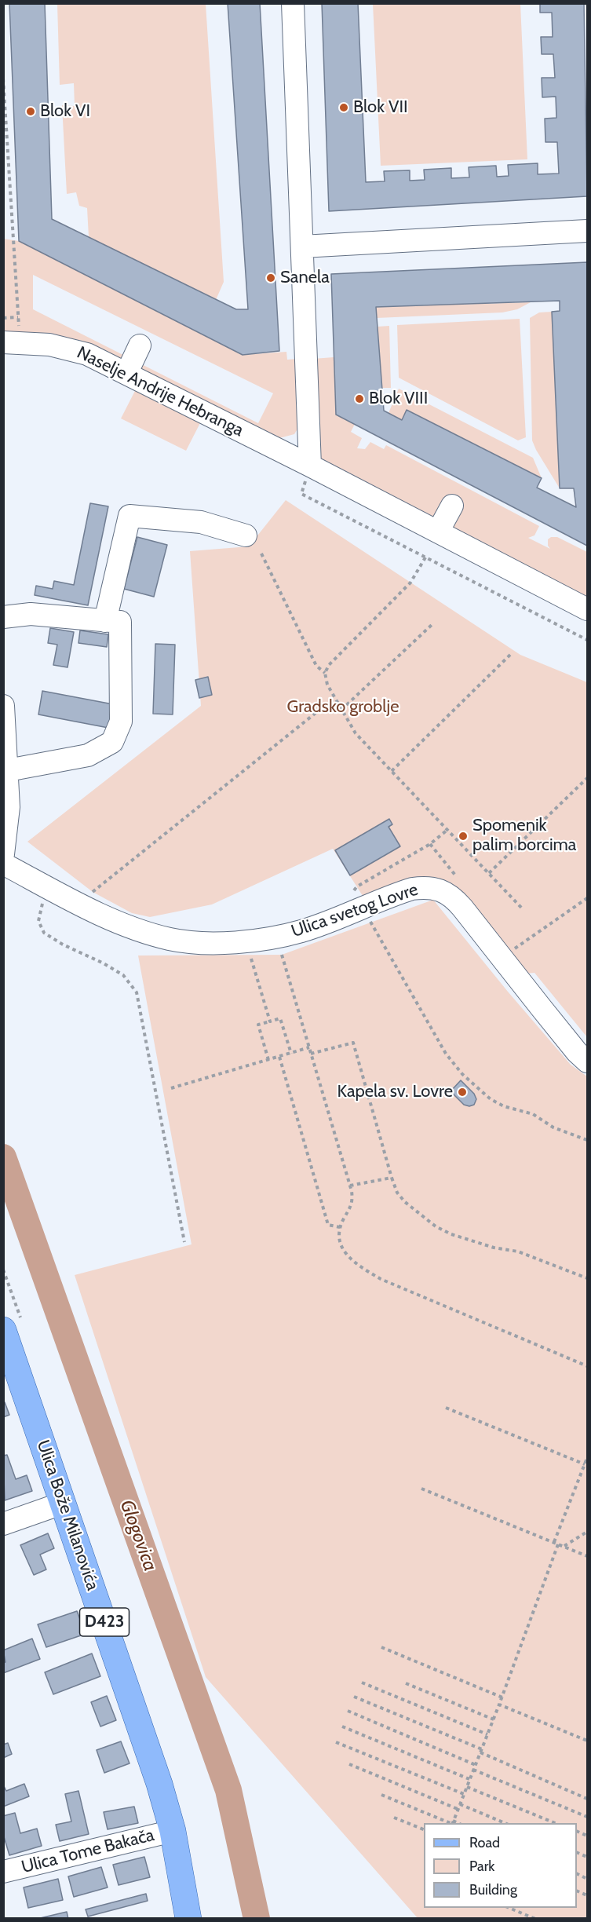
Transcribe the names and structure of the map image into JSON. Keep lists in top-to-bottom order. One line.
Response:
{"streets":{"main road":["Ulica Bože Milanovića","D423"],"street":["Naselje Andrije Hebranga","Ulica svetog Lovre","Ulica Tome Bakača"]},"crossings":[["Ulica Bože Milanovića","Ulica Tome Bakača"]],"water":["Glogovica"],"parks":["Gradsko groblje"],"places":["Blok VII","Blok VI","Sanela","Blok VIII","Spomenik palim borcima","Kapela sv. Lovre"],"legend":["Road","Park","Building"]}
